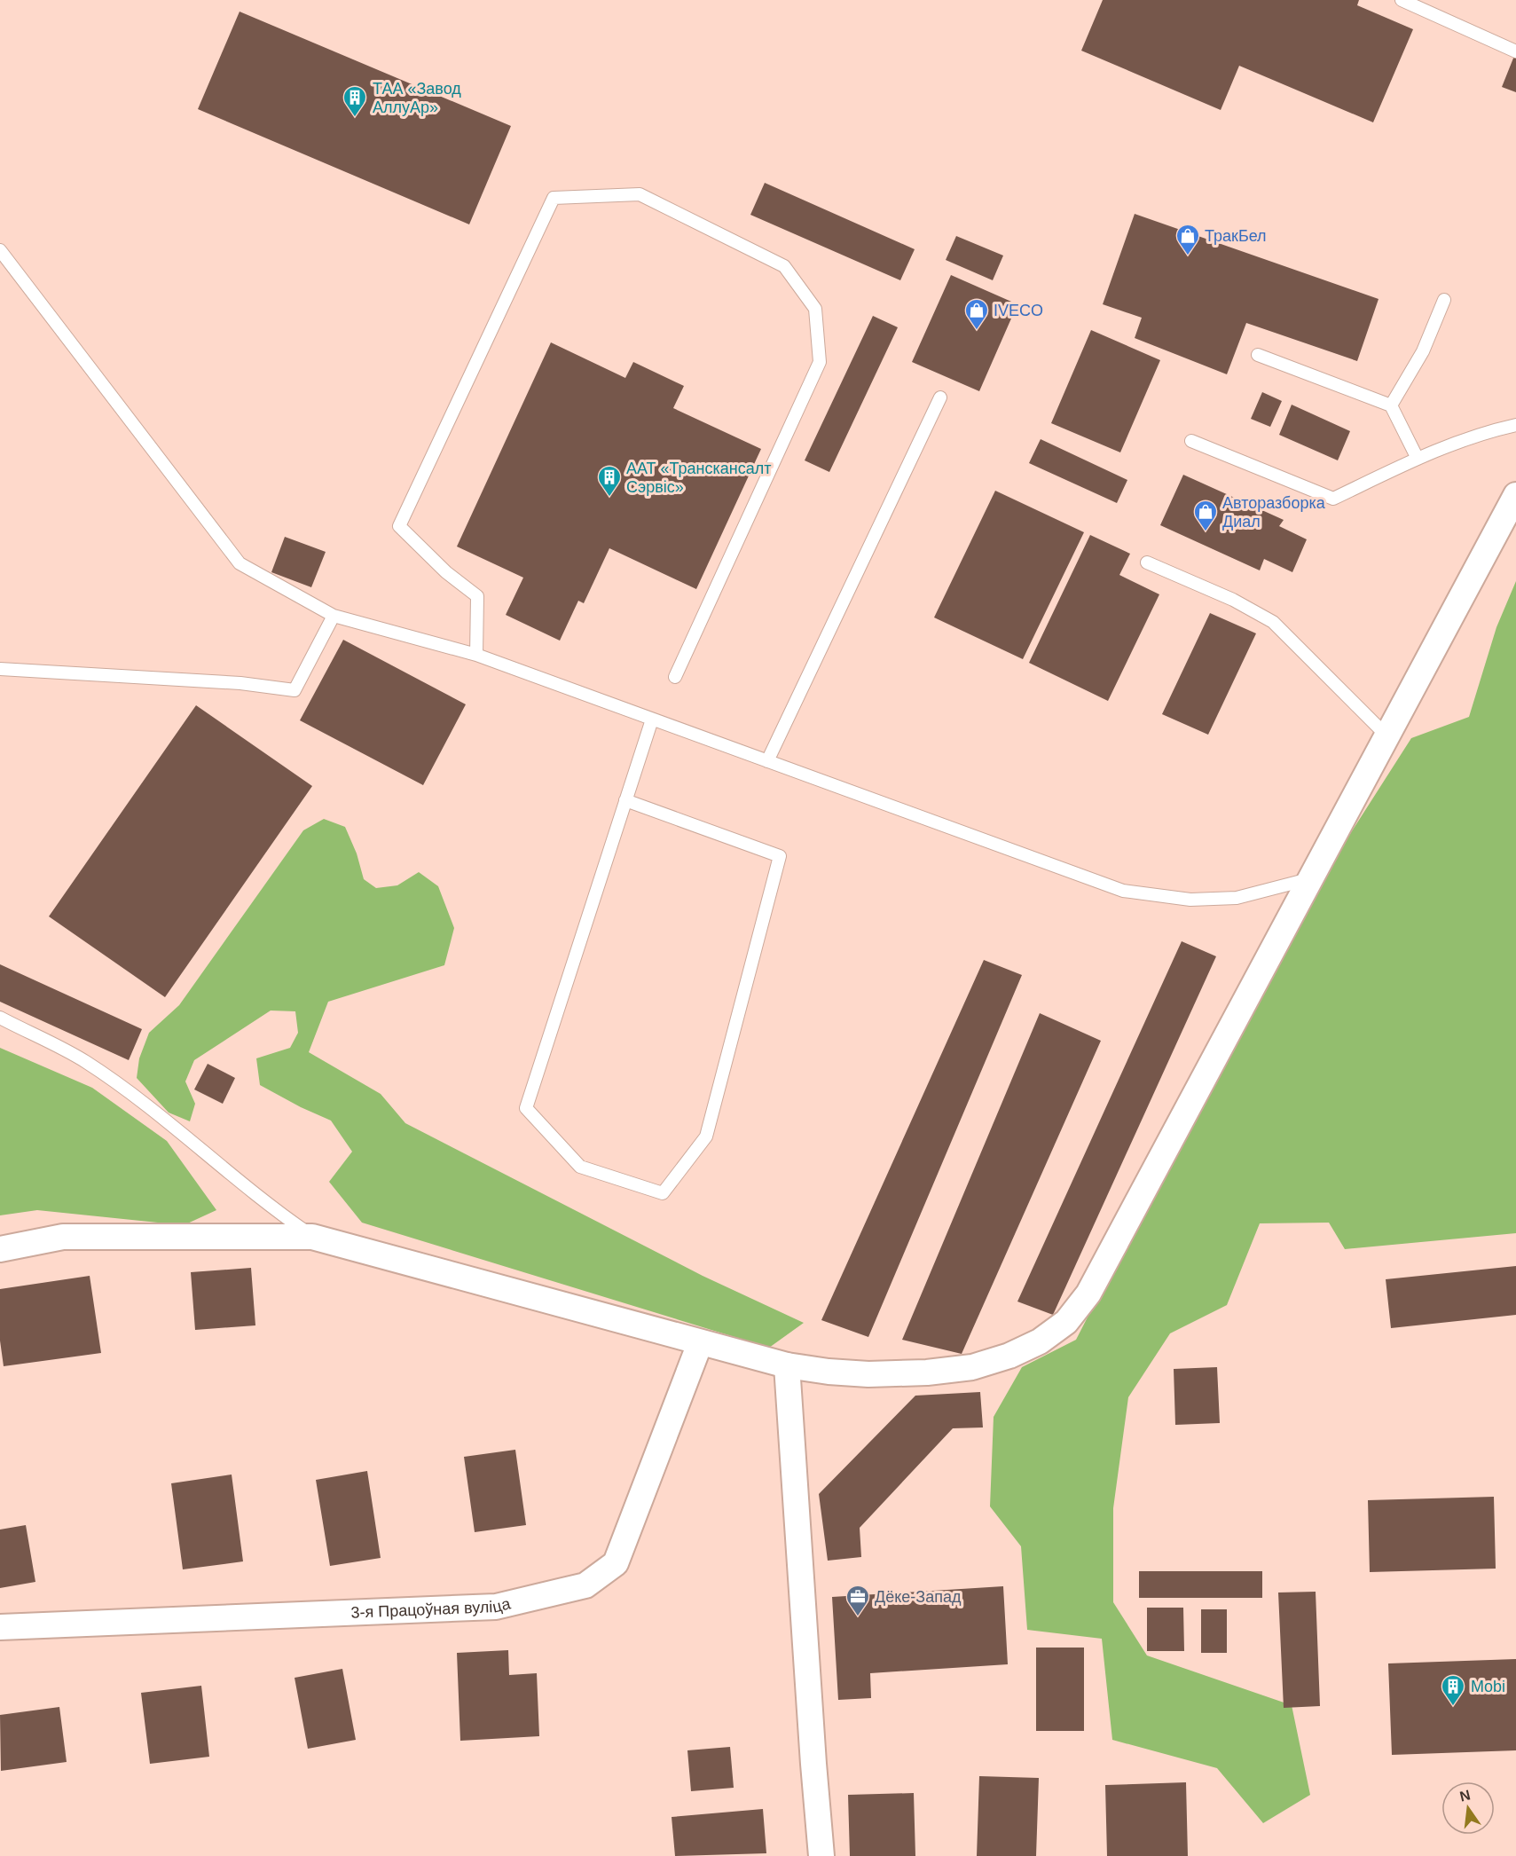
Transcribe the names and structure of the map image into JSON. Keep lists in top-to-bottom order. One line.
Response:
{"streets":{"street":["3-я Працоўная вуліца"]},"places":{"building":["ТАА «Завод АллуАр»","ААТ «Транскансалт Сэрвіс»","Mobi"],"shop":["ТракБел","IVECO","Авторазборка Диал"],"office":["Дёке-Запад"]},"north":"top"}
